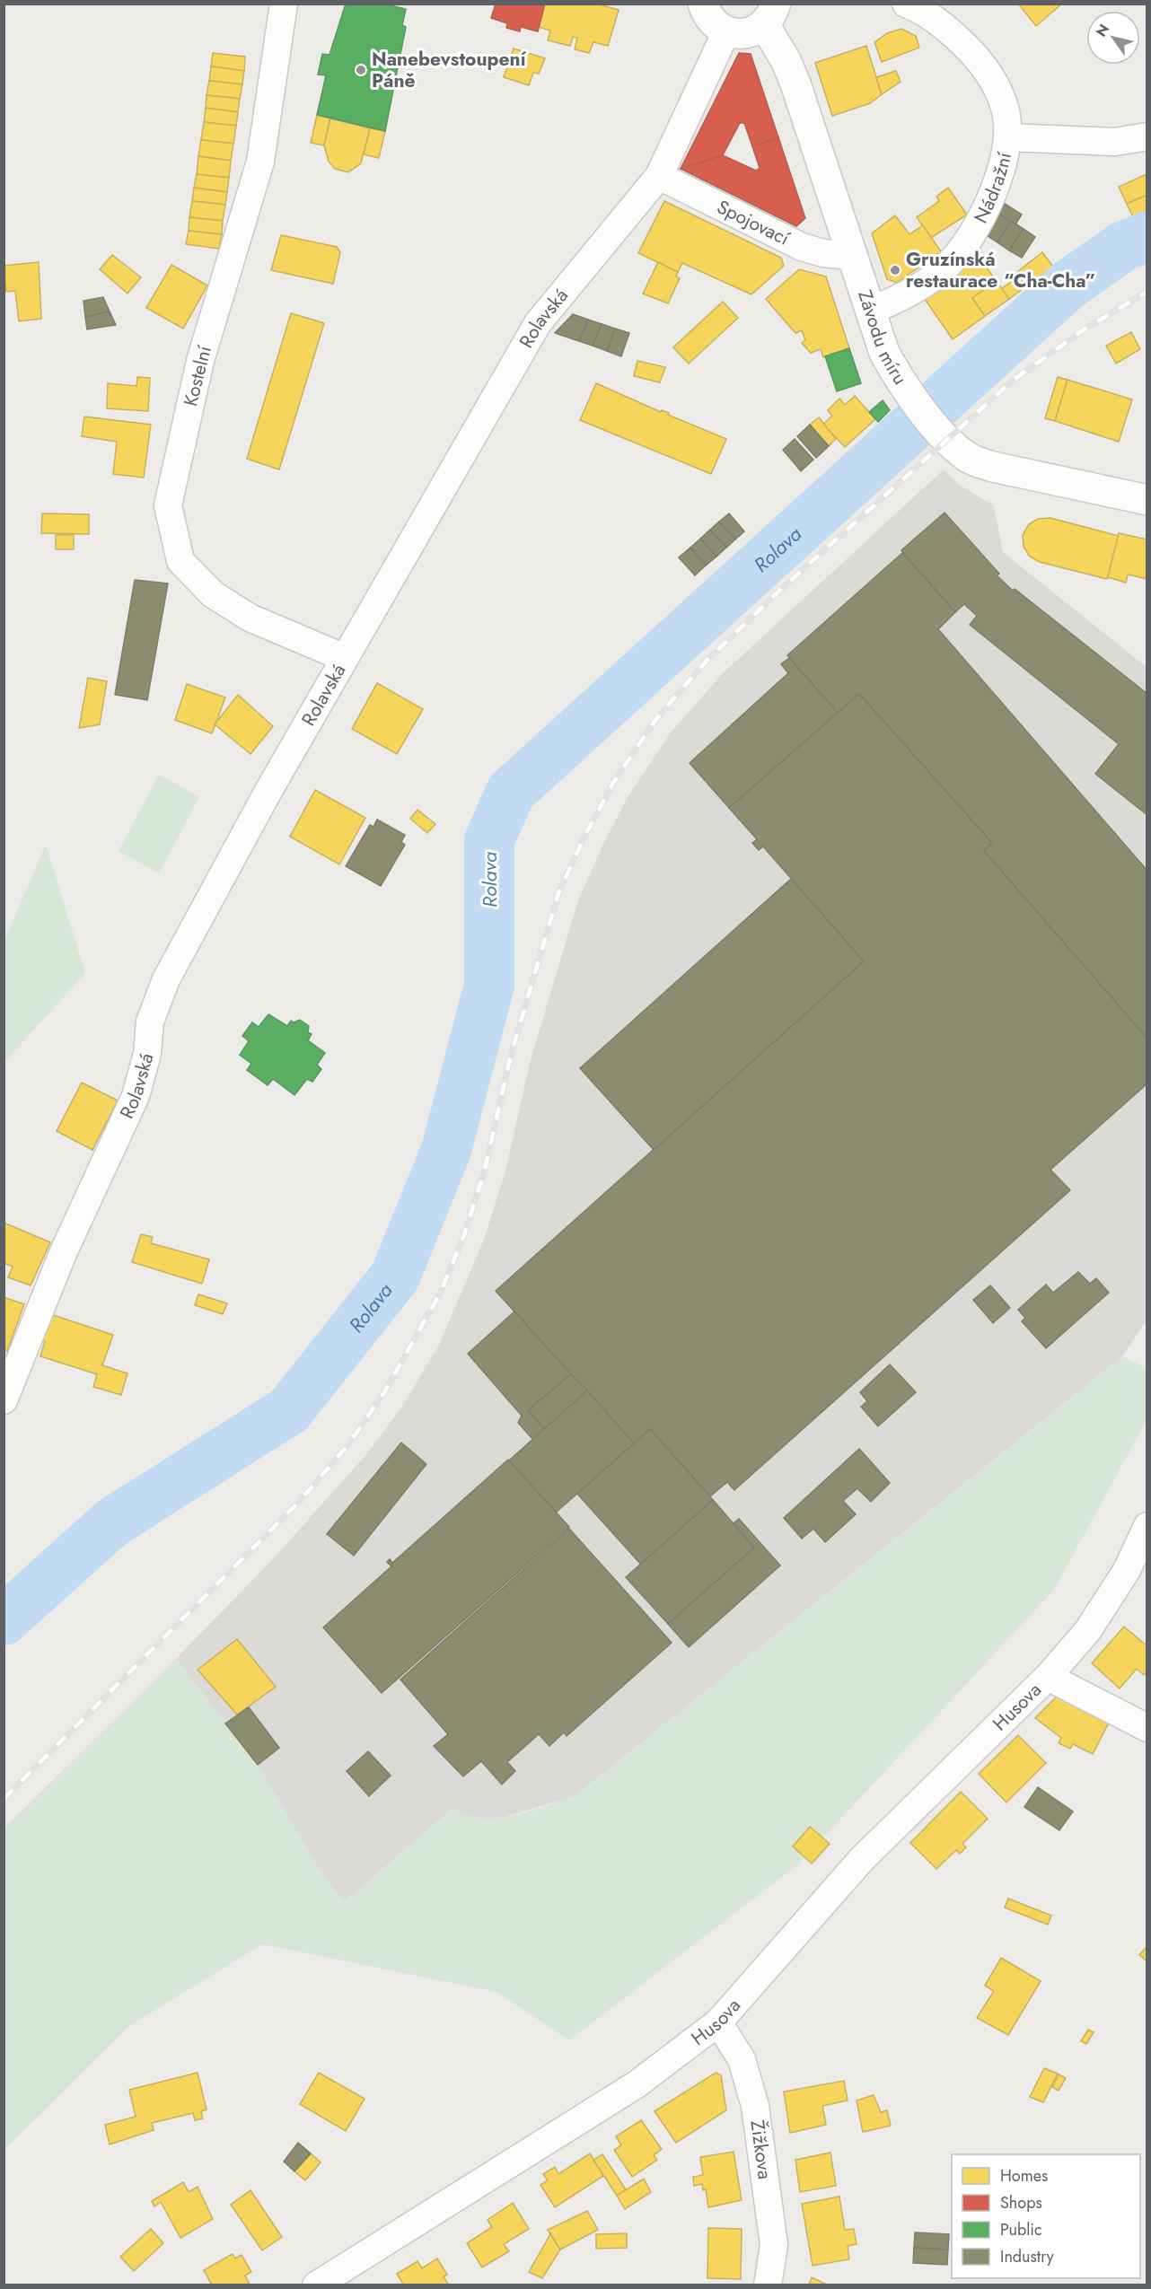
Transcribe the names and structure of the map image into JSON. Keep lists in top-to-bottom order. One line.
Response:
{"streets":{"main road":["Závodu míru"],"street":["Nádražní","Spojovací","Rolavská","Kostelní","Husova","Žižkova"]},"crossings":[["Nádražní","Závodu míru"],["Spojovací","Rolavská"],["Spojovací","Závodu míru"],["Rolavská","Závodu míru"],["Rolavská","Kostelní"],["Husova","Žižkova"]],"water":["Rolava"],"places":["Nanebevstoupení Páně","Gruzínská restaurace “Cha-Cha”"],"legend":["Homes","Shops","Public","Industry"],"north":"top left"}
